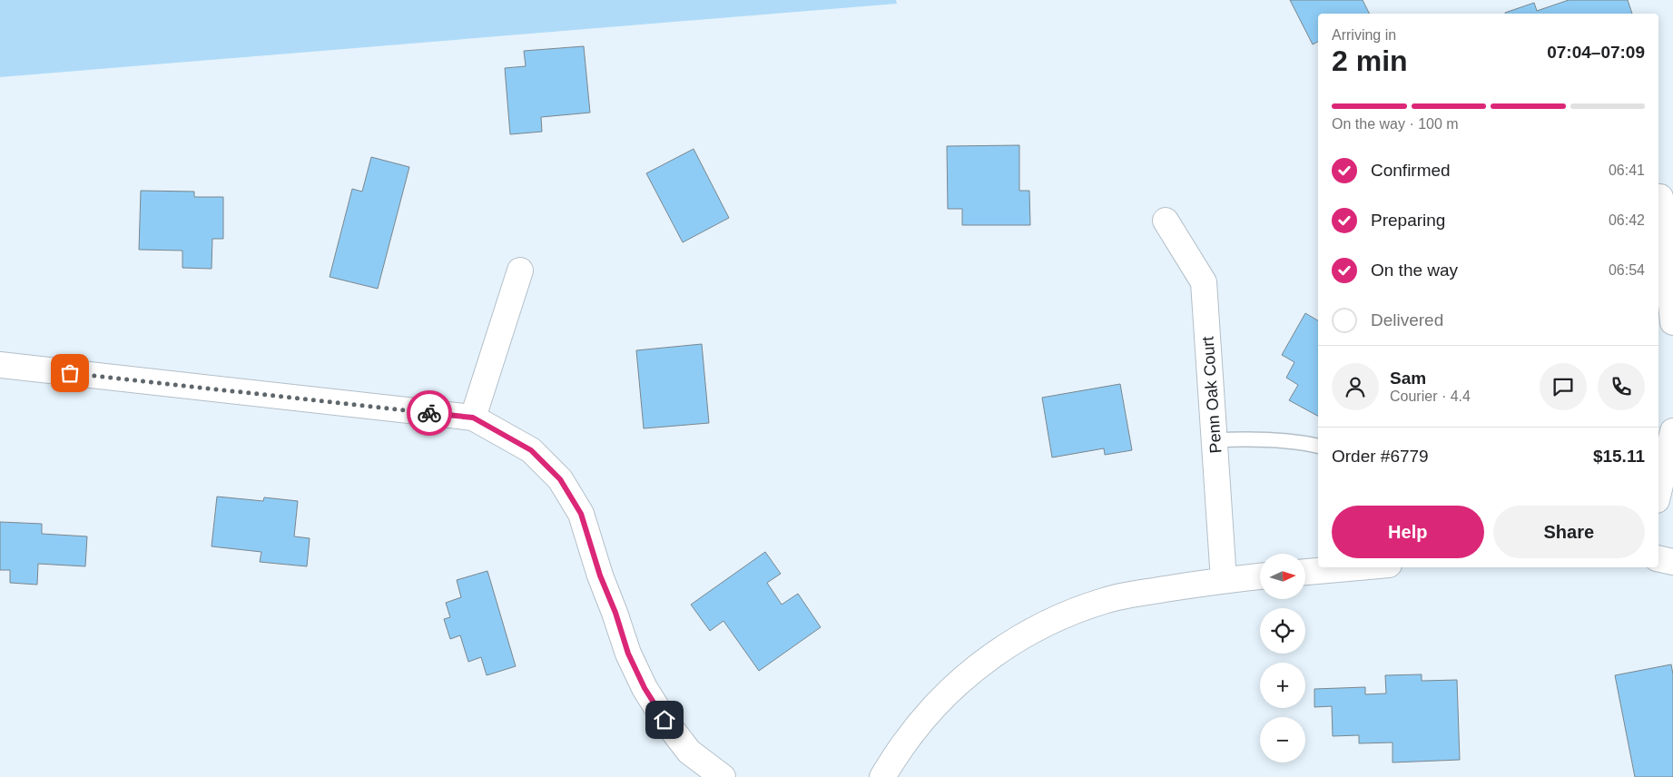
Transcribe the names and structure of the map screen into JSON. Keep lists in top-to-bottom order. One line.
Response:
{"streets":{"street":["Penn Oak Court"]},"north":"right","page":{"heading":["2 min","Arriving in","07:04–07:09"],"panel":["Sam","Courier · 4.4","Order #6779","$15.11"],"bar":"On the way · 100 m","list":[["Confirmed","06:41"],["Preparing","06:42"],["On the way","06:54"],"Delivered"],"buttons":["Help","Share"],"map_buttons":["+","−"]}}
